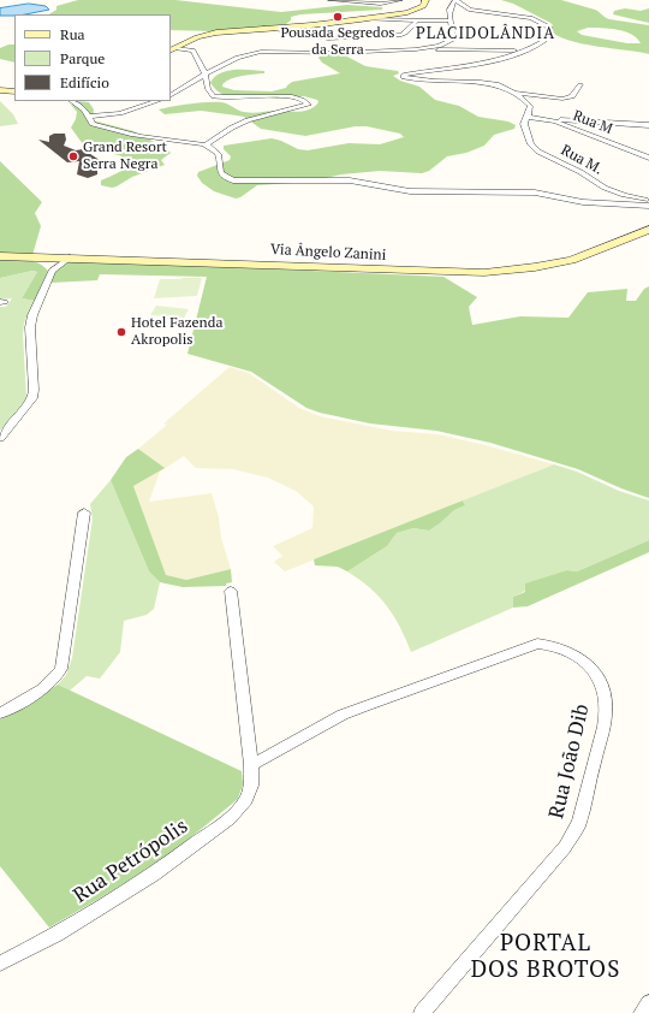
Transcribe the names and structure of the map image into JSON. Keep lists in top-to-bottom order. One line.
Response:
{"streets":{"street":["Rua M","Rua M.","Via Ângelo Zanini","Rua João Dib","Rua Petrópolis"]},"crossings":[["Rua M","Rua M."],["Rua João Dib","Rua Petrópolis"]],"districts":["PLACIDOLÂNDIA","PORTAL DOS BROTOS"],"places":["Pousada Segredos da Serra","Grand Resort Serra Negra","Hotel Fazenda Akropolis"],"legend":["Rua","Parque","Edifício"]}
